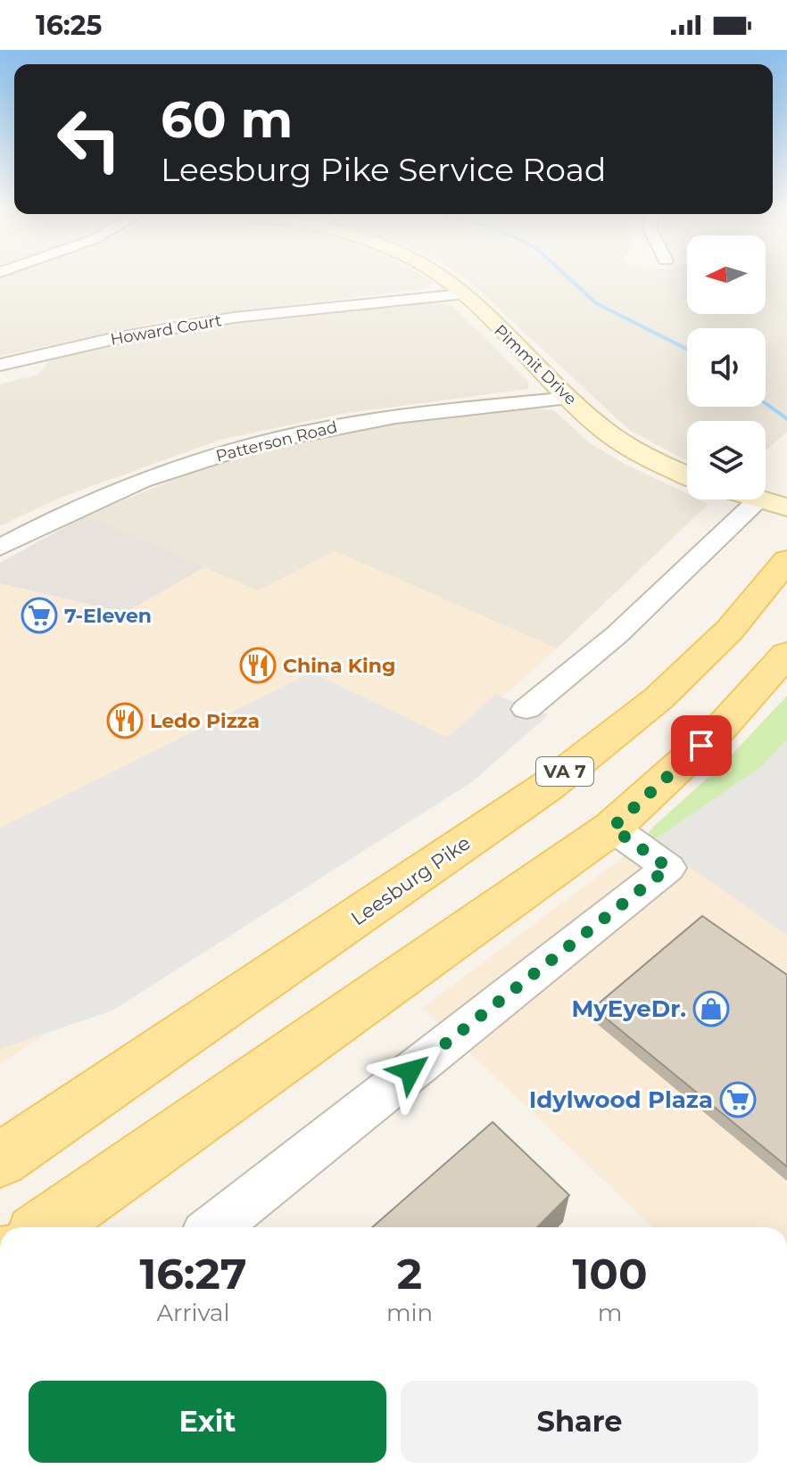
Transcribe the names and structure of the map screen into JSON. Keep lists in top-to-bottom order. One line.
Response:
{"streets":{"main road":["VA 7","Leesburg Pike"],"street":["Howard Court","Pimmit Drive","Patterson Road"]},"crossings":[["Howard Court","Pimmit Drive"],["Pimmit Drive","Patterson Road"]],"places":{"supermarket":["7-Eleven","Idylwood Plaza"],"restaurant":["China King","Ledo Pizza"],"shop":["MyEyeDr."]},"north":"left","page":{"status":"16:25","turn":["60 m","Leesburg Pike Service Road"],"eta":["16:27","Arrival","2","min","100","m"],"buttons":["Exit","Share"]}}
